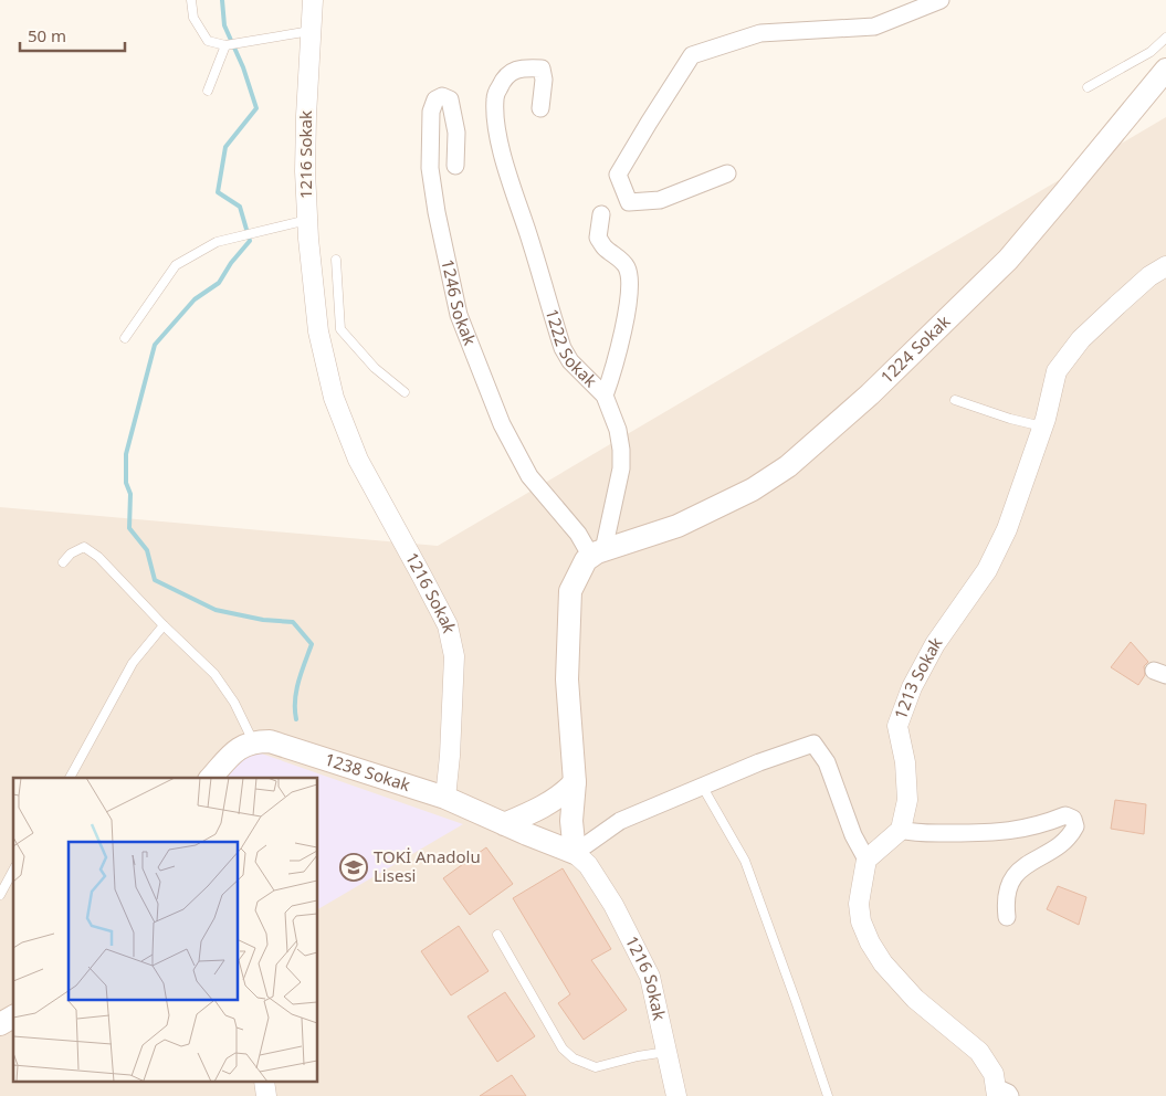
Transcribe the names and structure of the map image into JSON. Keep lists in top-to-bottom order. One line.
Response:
{"streets":{"main road":["1216 Sokak","1222 Sokak","1224 Sokak","1238 Sokak"],"street":["1246 Sokak","1213 Sokak"]},"crossings":[["1216 Sokak","1222 Sokak"],["1216 Sokak","1238 Sokak"],["1246 Sokak","1222 Sokak"],["1246 Sokak","1224 Sokak"],["1222 Sokak","1224 Sokak"]],"places":{"school or university":["TOKİ Anadolu Lisesi"]},"scale_bar":"50 m"}
